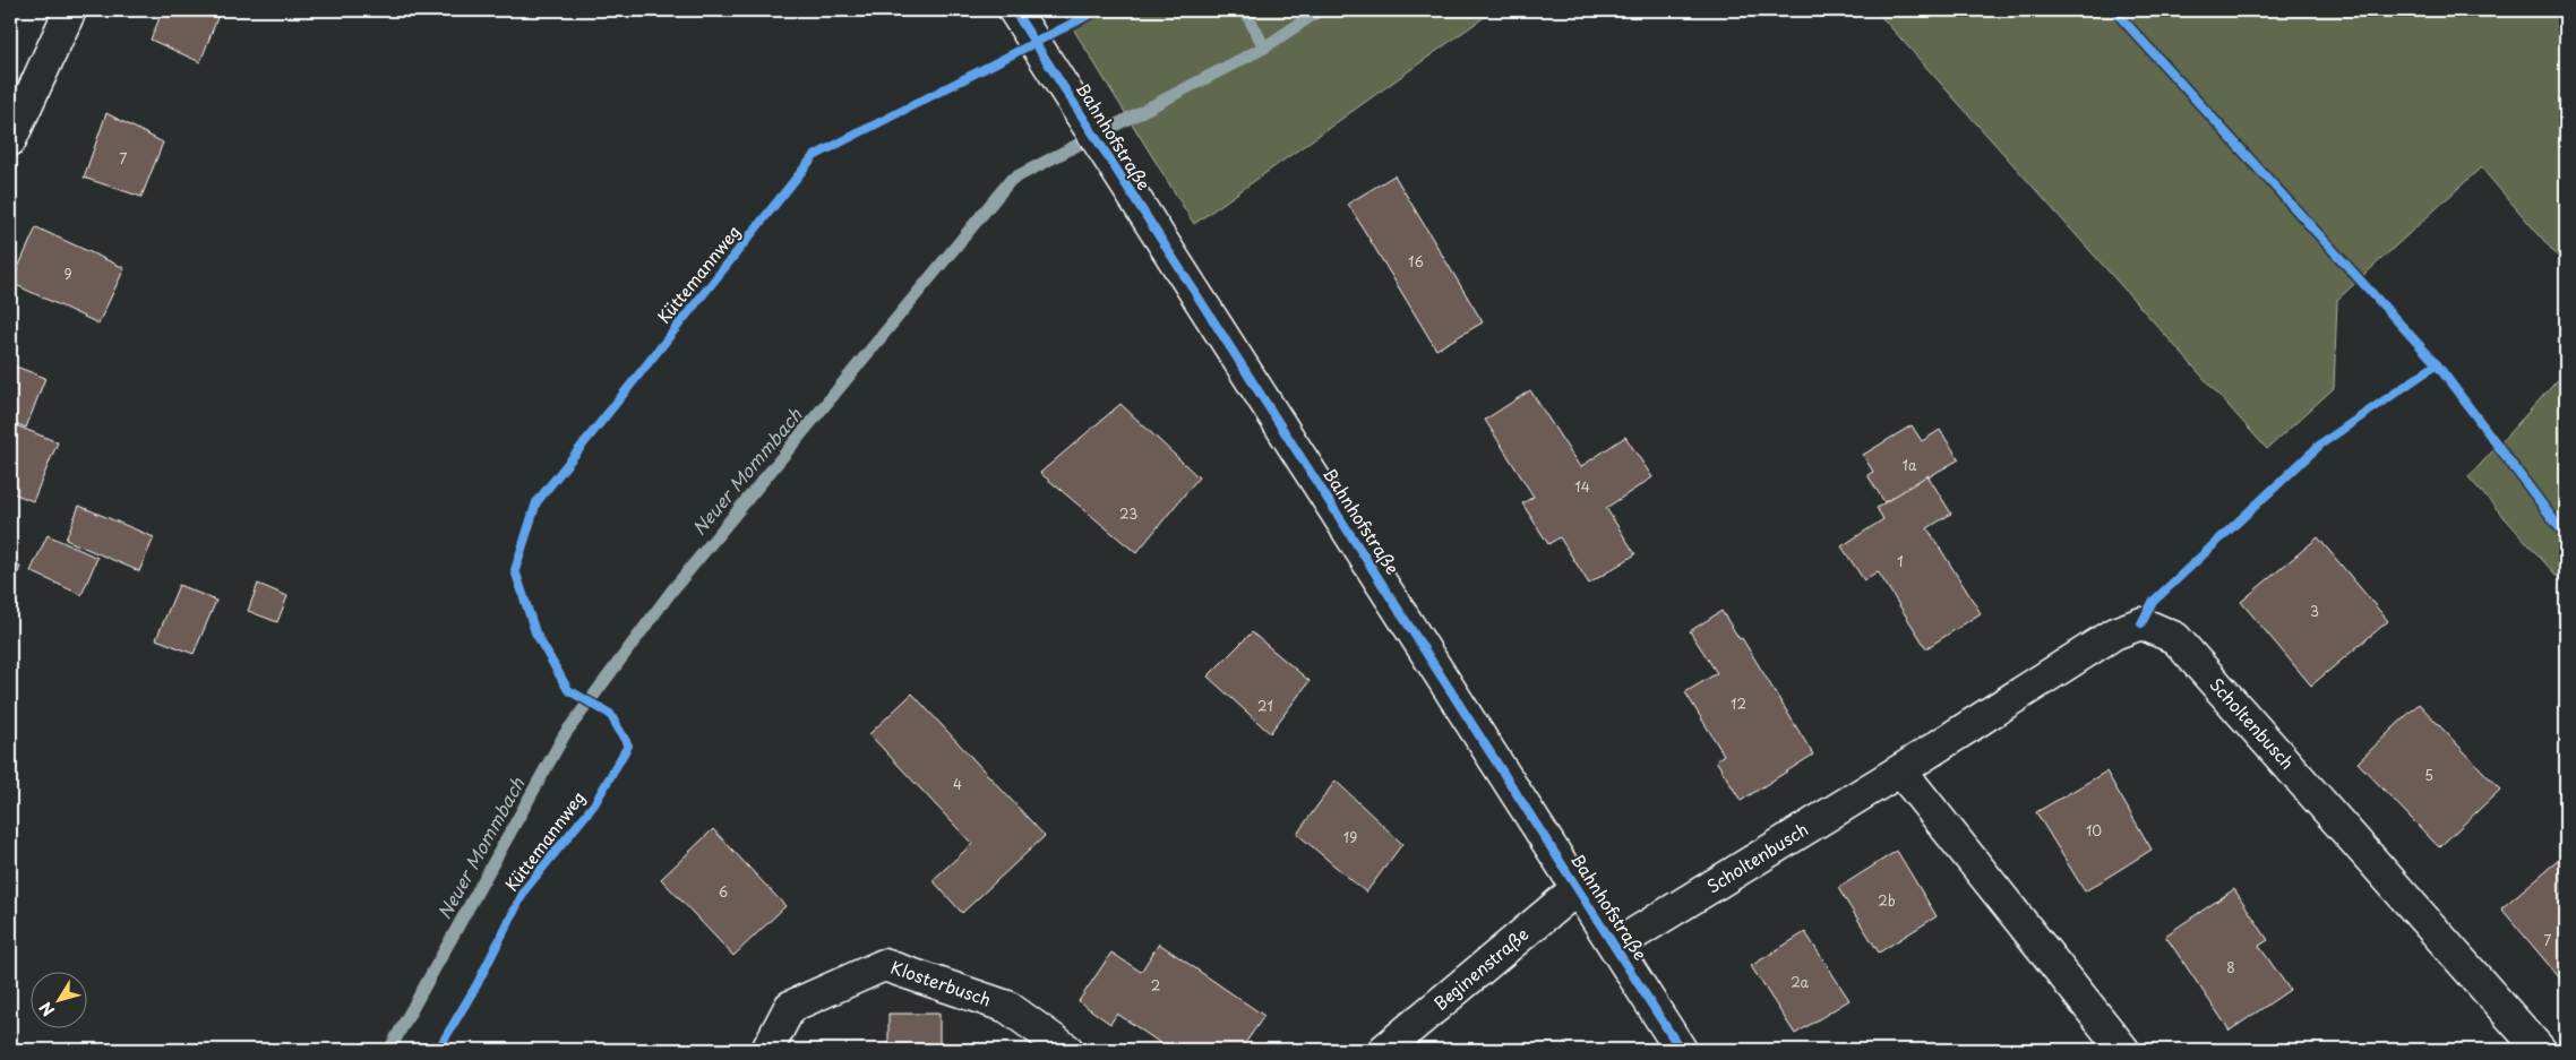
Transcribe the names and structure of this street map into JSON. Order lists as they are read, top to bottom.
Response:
{
  "streets": {
    "street": [
      "Bahnhofstraße",
      "Scholtenbusch",
      "Beginenstraße",
      "Klosterbusch"
    ],
    "cycle path": ["Küttemannweg"]
  },
  "crossings": [
    ["Bahnhofstraße", "Scholtenbusch"],
    ["Bahnhofstraße", "Beginenstraße"]
  ],
  "water": ["Neuer Mommbach"],
  "house_numbers": [
    "7",
    "16",
    "9",
    "1a",
    "14",
    "23",
    "1",
    "3",
    "12",
    "21",
    "5",
    "4",
    "10",
    "19",
    "6",
    "2b",
    "7",
    "8",
    "2a",
    "2"
  ],
  "north": "bottom left"
}
